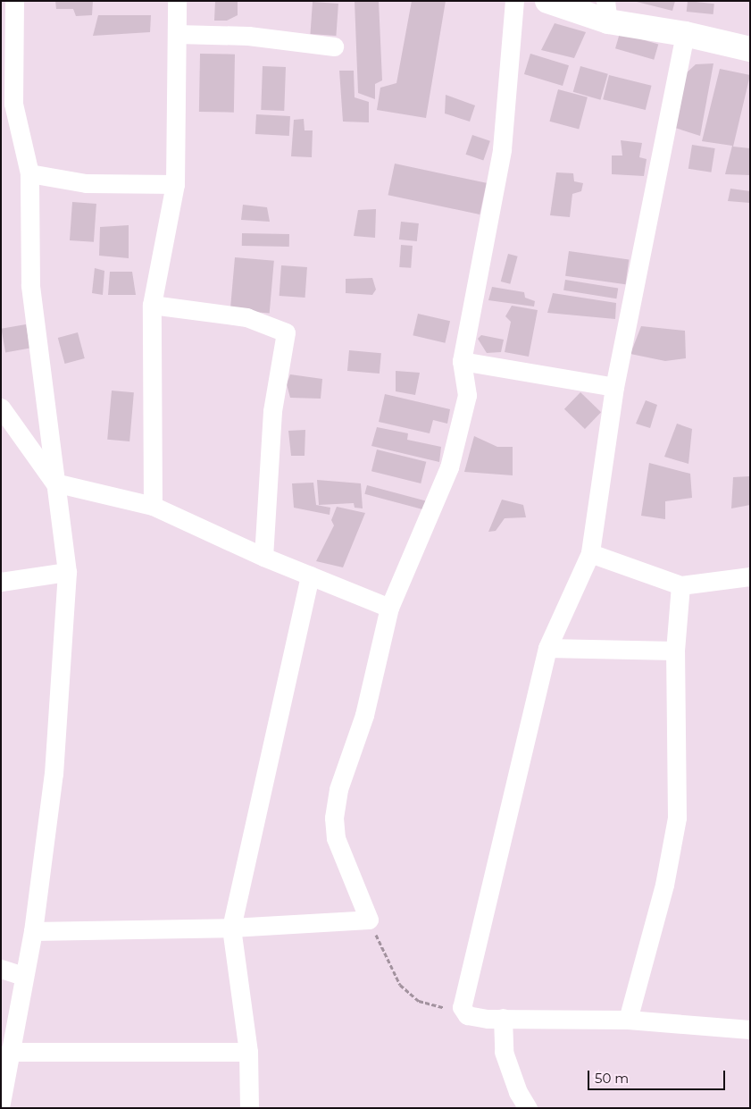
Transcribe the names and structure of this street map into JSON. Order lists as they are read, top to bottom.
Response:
{
  "scale_bar": "50 m"
}
